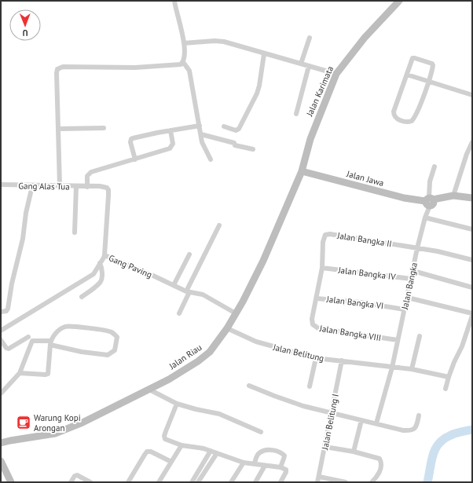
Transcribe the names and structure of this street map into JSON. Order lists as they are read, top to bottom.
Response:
{
  "streets": {
    "main road": ["Jalan Karimata", "Jalan Jawa", "Jalan Riau"],
    "street": [
      "Gang Alas Tua",
      "Jalan Bangka II",
      "Gang Paving",
      "Jalan Bangka IV",
      "Jalan Bangka",
      "Jalan Bangka VI",
      "Jalan Bangka VIII",
      "Jalan Belitung",
      "Jalan Belitung I"
    ]
  },
  "crossings": [
    ["Jalan Karimata", "Jalan Jawa"],
    ["Jalan Karimata", "Jalan Riau"],
    ["Jalan Jawa", "Jalan Bangka"],
    ["Jalan Jawa", "Jalan Riau"],
    ["Gang Alas Tua", "Gang Paving"],
    ["Jalan Bangka II", "Jalan Bangka IV"],
    ["Jalan Bangka II", "Jalan Bangka"],
    ["Jalan Bangka II", "Jalan Bangka VI"],
    ["Gang Paving", "Jalan Riau"],
    ["Jalan Bangka IV", "Jalan Bangka"],
    ["Jalan Bangka IV", "Jalan Bangka VI"],
    ["Jalan Bangka", "Jalan Bangka VI"],
    ["Jalan Bangka", "Jalan Bangka VIII"],
    ["Jalan Bangka", "Jalan Belitung"],
    ["Jalan Bangka VI", "Jalan Bangka VIII"],
    ["Jalan Belitung", "Jalan Riau"],
    ["Jalan Belitung", "Jalan Belitung I"]
  ],
  "places": {
    "cafe": ["Warung Kopi Arongan"]
  },
  "north": "bottom"
}
